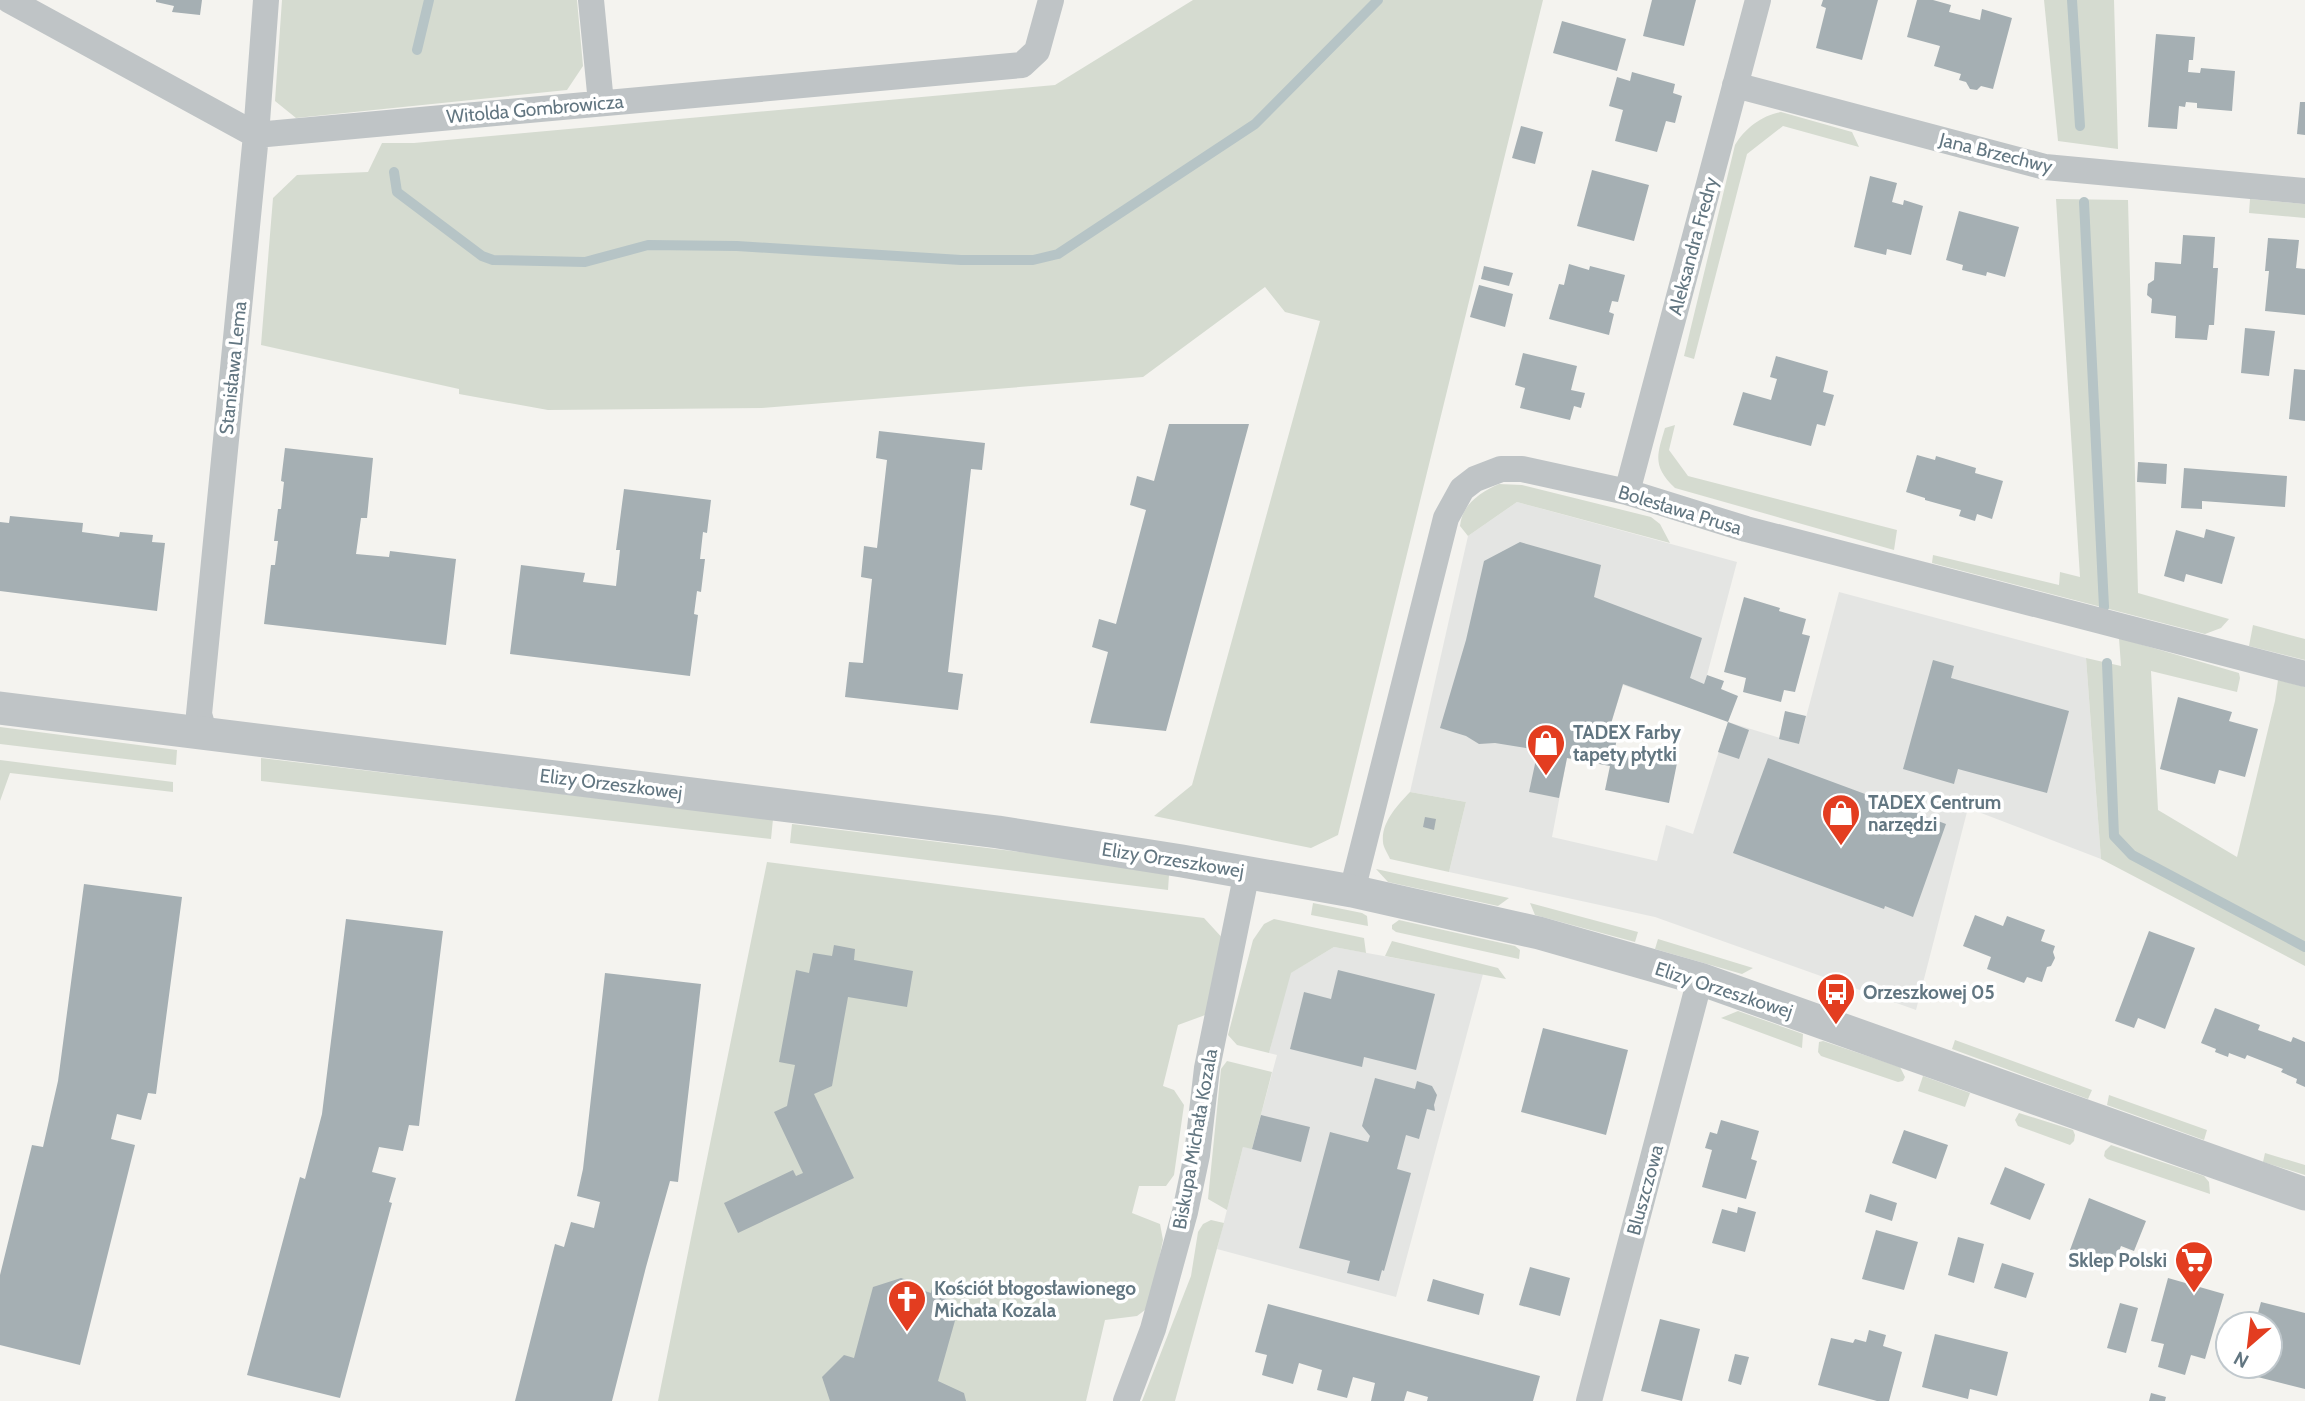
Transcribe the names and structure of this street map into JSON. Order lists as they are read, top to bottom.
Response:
{
  "streets": {
    "street": [
      "Witolda Gombrowicza",
      "Jana Brzechwy",
      "Aleksandra Fredry",
      "Stanisława Lema",
      "Bolesława Prusa",
      "Elizy Orzeszkowej",
      "Biskupa Michała Kozala",
      "Bluszczowa"
    ]
  },
  "crossings": [
    ["Witolda Gombrowicza", "Stanisława Lema"],
    ["Jana Brzechwy", "Aleksandra Fredry"],
    ["Aleksandra Fredry", "Bolesława Prusa"],
    ["Stanisława Lema", "Elizy Orzeszkowej"],
    ["Bolesława Prusa", "Elizy Orzeszkowej"],
    ["Elizy Orzeszkowej", "Biskupa Michała Kozala"],
    ["Elizy Orzeszkowej", "Bluszczowa"]
  ],
  "places": {
    "shop": ["TADEX Farby tapety płytki", "TADEX Centrum narzędzi"],
    "bus stop": ["Orzeszkowej 05"],
    "supermarket": ["Sklep Polski"],
    "church": ["Kościół błogosławionego Michała Kozala"]
  },
  "north": "bottom left"
}
